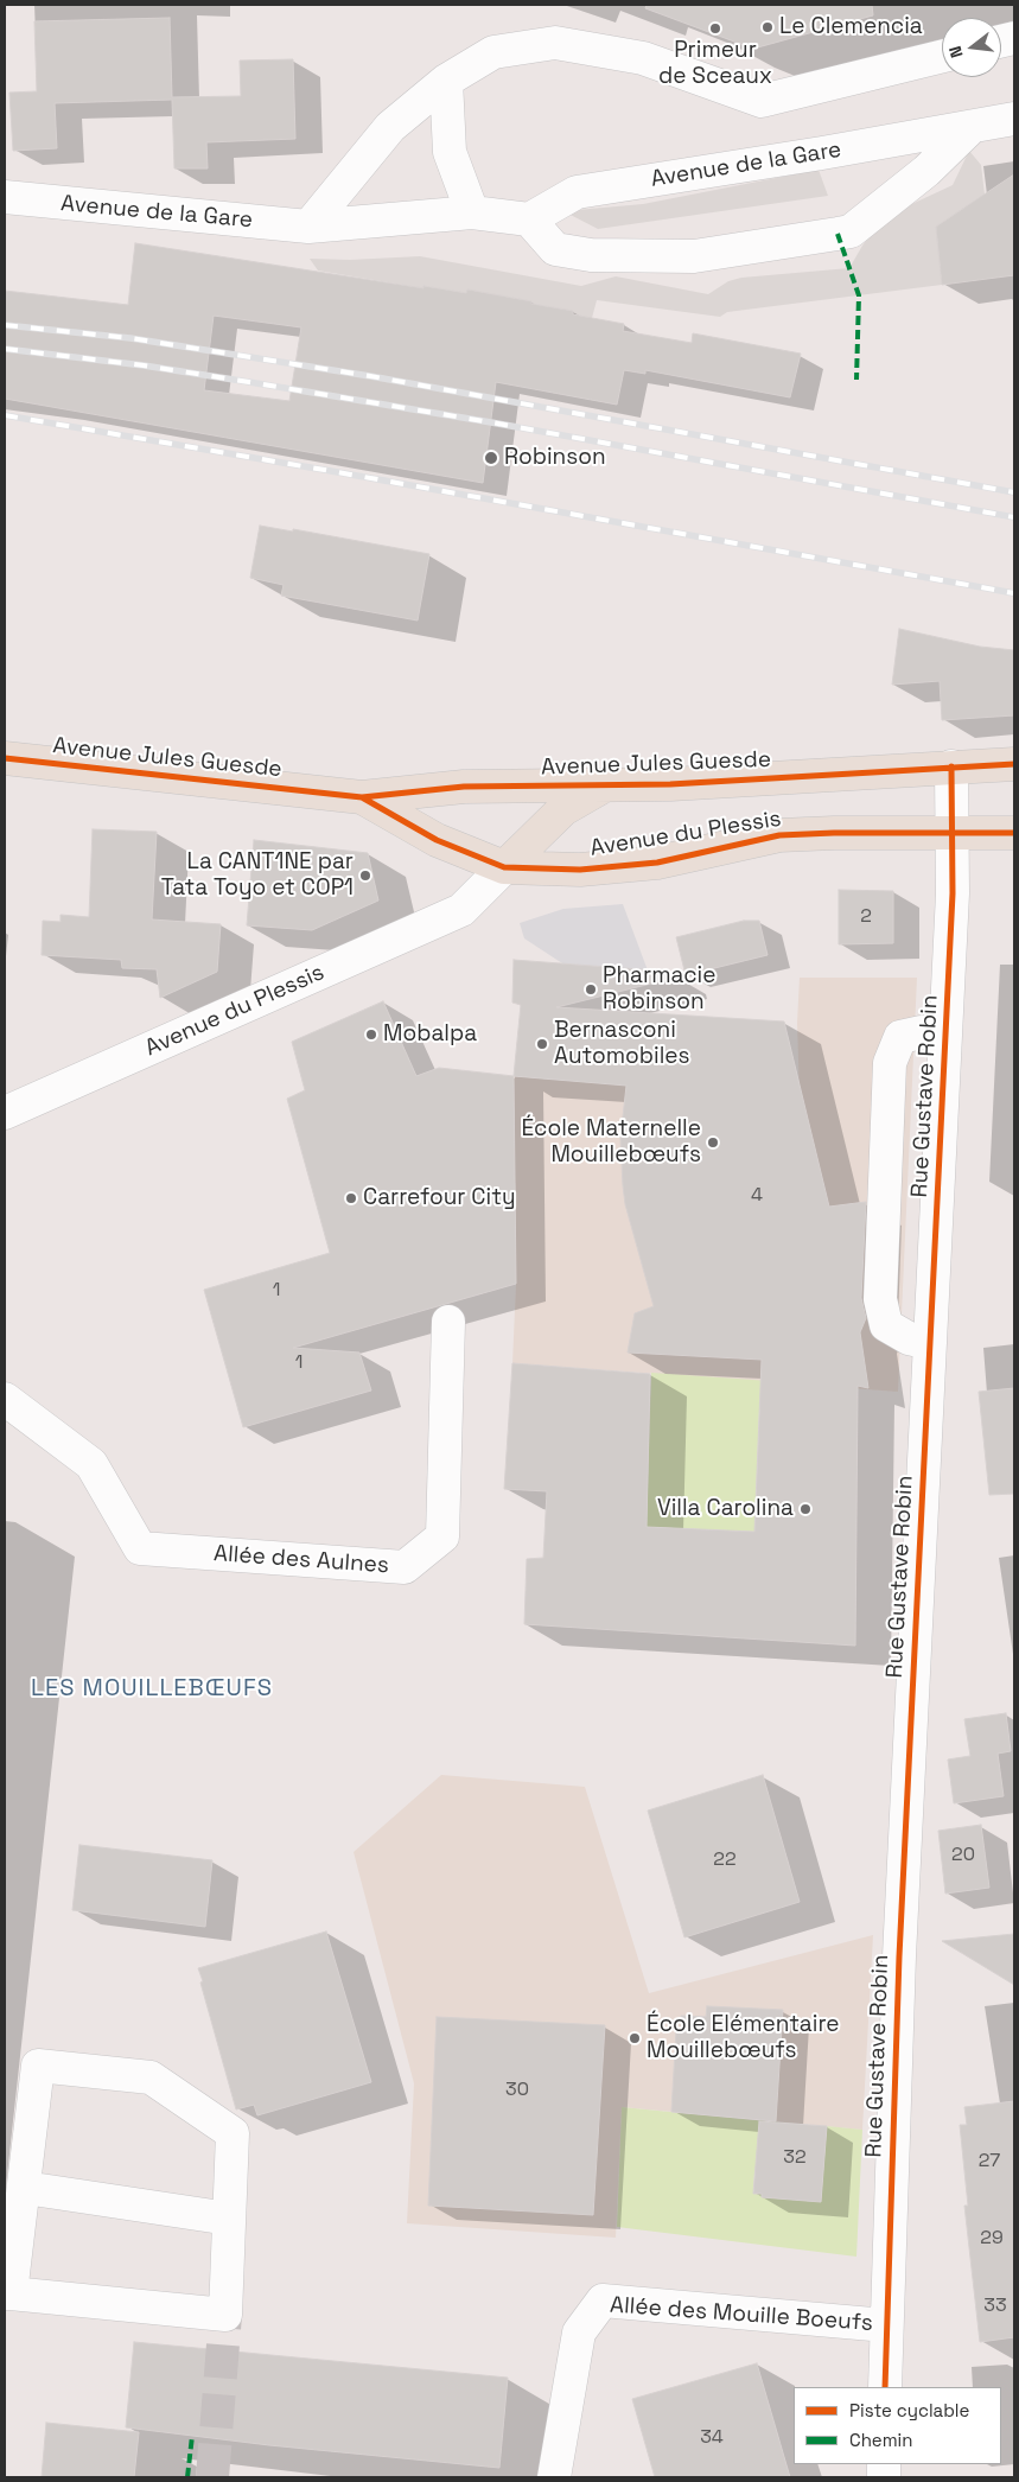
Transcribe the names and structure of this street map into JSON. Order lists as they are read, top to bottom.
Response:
{
  "streets": {
    "main road": ["Avenue Jules Guesde", "Avenue du Plessis"],
    "street": [
      "Avenue de la Gare",
      "Rue Gustave Robin",
      "Allée des Aulnes",
      "Allée des Mouille Boeufs"
    ]
  },
  "crossings": [
    ["Avenue Jules Guesde", "Avenue du Plessis"],
    ["Avenue Jules Guesde", "Rue Gustave Robin"],
    ["Avenue du Plessis", "Rue Gustave Robin"],
    ["Rue Gustave Robin", "Allée des Mouille Boeufs"]
  ],
  "districts": ["LES MOUILLEBŒUFS"],
  "places": [
    "Le Clemencia",
    "Primeur de Sceaux",
    "Robinson",
    "La CANT1NE par Tata Toyo et COP1",
    "Pharmacie Robinson",
    "Mobalpa",
    "Bernasconi Automobiles",
    "École Maternelle Mouillebœufs",
    "Carrefour City",
    "Villa Carolina",
    "École Elémentaire Mouillebœufs"
  ],
  "house_numbers": [
    "2",
    "4",
    "1",
    "1",
    "20",
    "22",
    "30",
    "32",
    "27",
    "29",
    "33",
    "34"
  ],
  "legend": ["Piste cyclable", "Chemin"],
  "north": "left"
}
